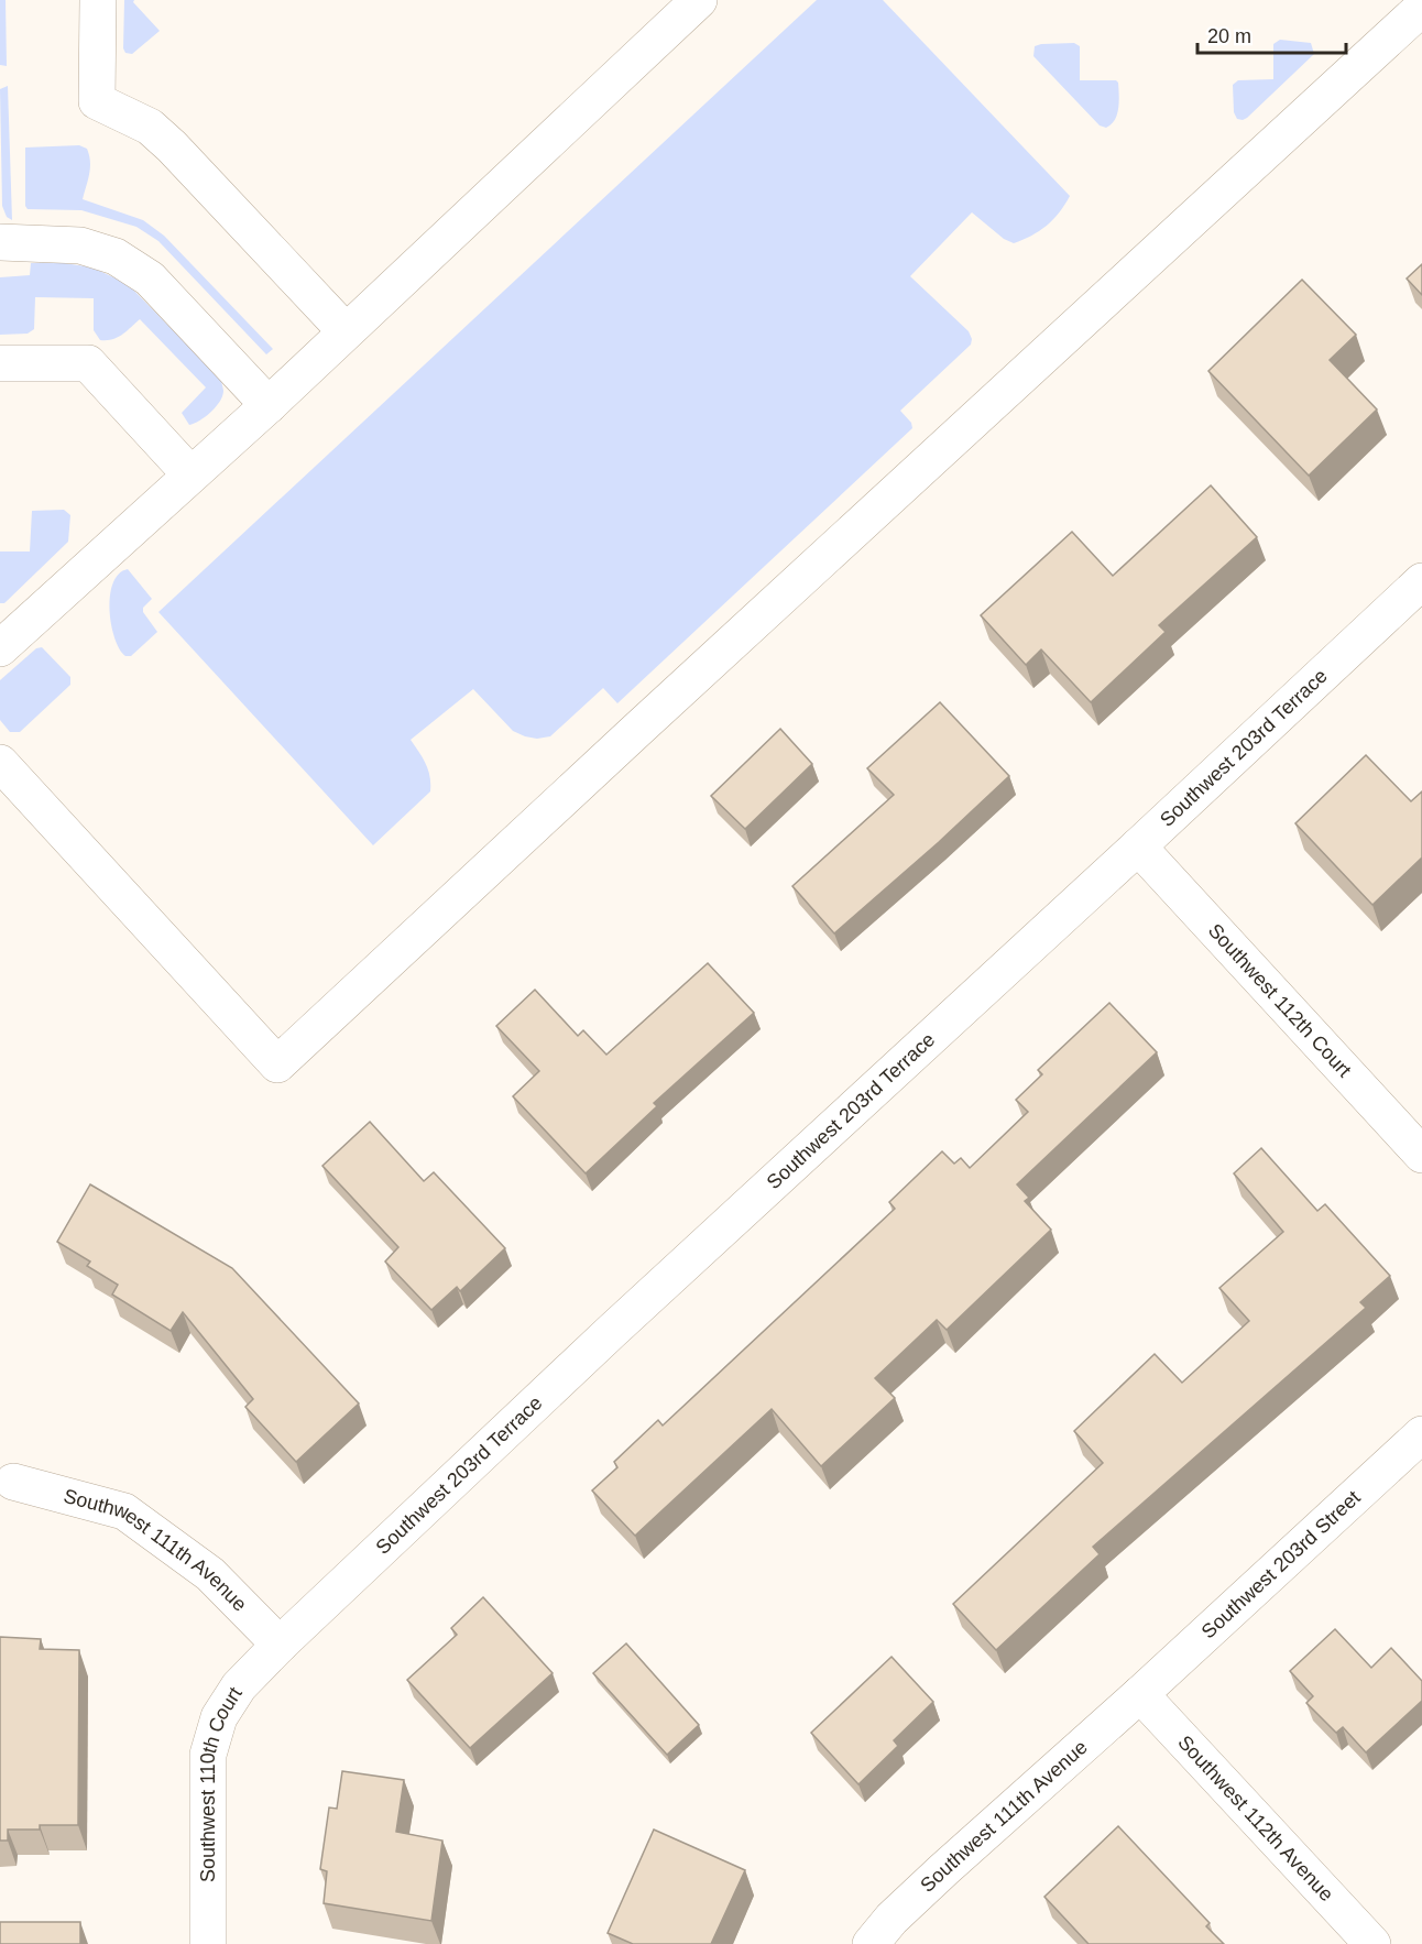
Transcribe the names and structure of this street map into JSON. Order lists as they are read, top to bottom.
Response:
{
  "streets": {
    "street": [
      "Southwest 203rd Terrace",
      "Southwest 112th Court",
      "Southwest 111th Avenue",
      "Southwest 203rd Street",
      "Southwest 110th Court",
      "Southwest 112th Avenue"
    ]
  },
  "crossings": [
    ["Southwest 203rd Terrace", "Southwest 112th Court"],
    ["Southwest 203rd Terrace", "Southwest 111th Avenue"],
    ["Southwest 203rd Terrace", "Southwest 110th Court"],
    ["Southwest 111th Avenue", "Southwest 203rd Street"],
    ["Southwest 111th Avenue", "Southwest 110th Court"],
    ["Southwest 111th Avenue", "Southwest 112th Avenue"],
    ["Southwest 203rd Street", "Southwest 112th Avenue"]
  ],
  "scale_bar": "20 m"
}
